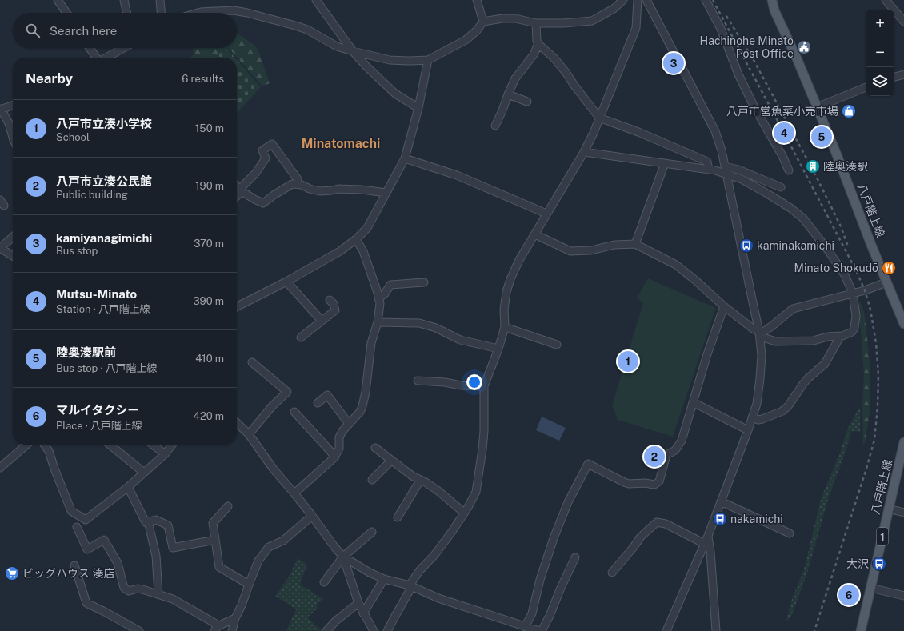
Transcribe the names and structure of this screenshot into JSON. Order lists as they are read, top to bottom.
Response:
{
  "streets": {
    "main road": ["八戸階上線", "1"]
  },
  "districts": ["Minatomachi"],
  "places": {
    "public building": ["Hachinohe Minato Post Office"],
    "shop": ["八戸市営魚菜小売市場"],
    "building": ["陸奥湊駅"],
    "bus stop": ["kaminakamichi", "nakamichi", "大沢"],
    "restaurant": ["Minato Shokudō"],
    "supermarket": ["ビッグハウス 湊店"]
  },
  "page": {
    "map_buttons": ["+", "−"],
    "search": "Search here",
    "pins": [
      "3",
      "4",
      "5",
      "1",
      "2",
      "6"
    ],
    "heading": ["Nearby", "6 results"],
    "list": [
      {
        "mark": "1",
        "name": "八戸市立湊小学校",
        "note": "School",
        "value": "150 m"
      },
      {
        "mark": "2",
        "name": "八戸市立湊公民館",
        "note": "Public building",
        "value": "190 m"
      },
      {
        "mark": "3",
        "name": "kamiyanagimichi",
        "note": "Bus stop",
        "value": "370 m"
      },
      {
        "mark": "4",
        "name": "Mutsu-Minato",
        "note": "Station · 八戸階上線",
        "value": "390 m"
      },
      {
        "mark": "5",
        "name": "陸奥湊駅前",
        "note": "Bus stop · 八戸階上線",
        "value": "410 m"
      },
      {
        "mark": "6",
        "name": "マルイタクシー",
        "note": "Place · 八戸階上線",
        "value": "420 m"
      }
    ]
  }
}
